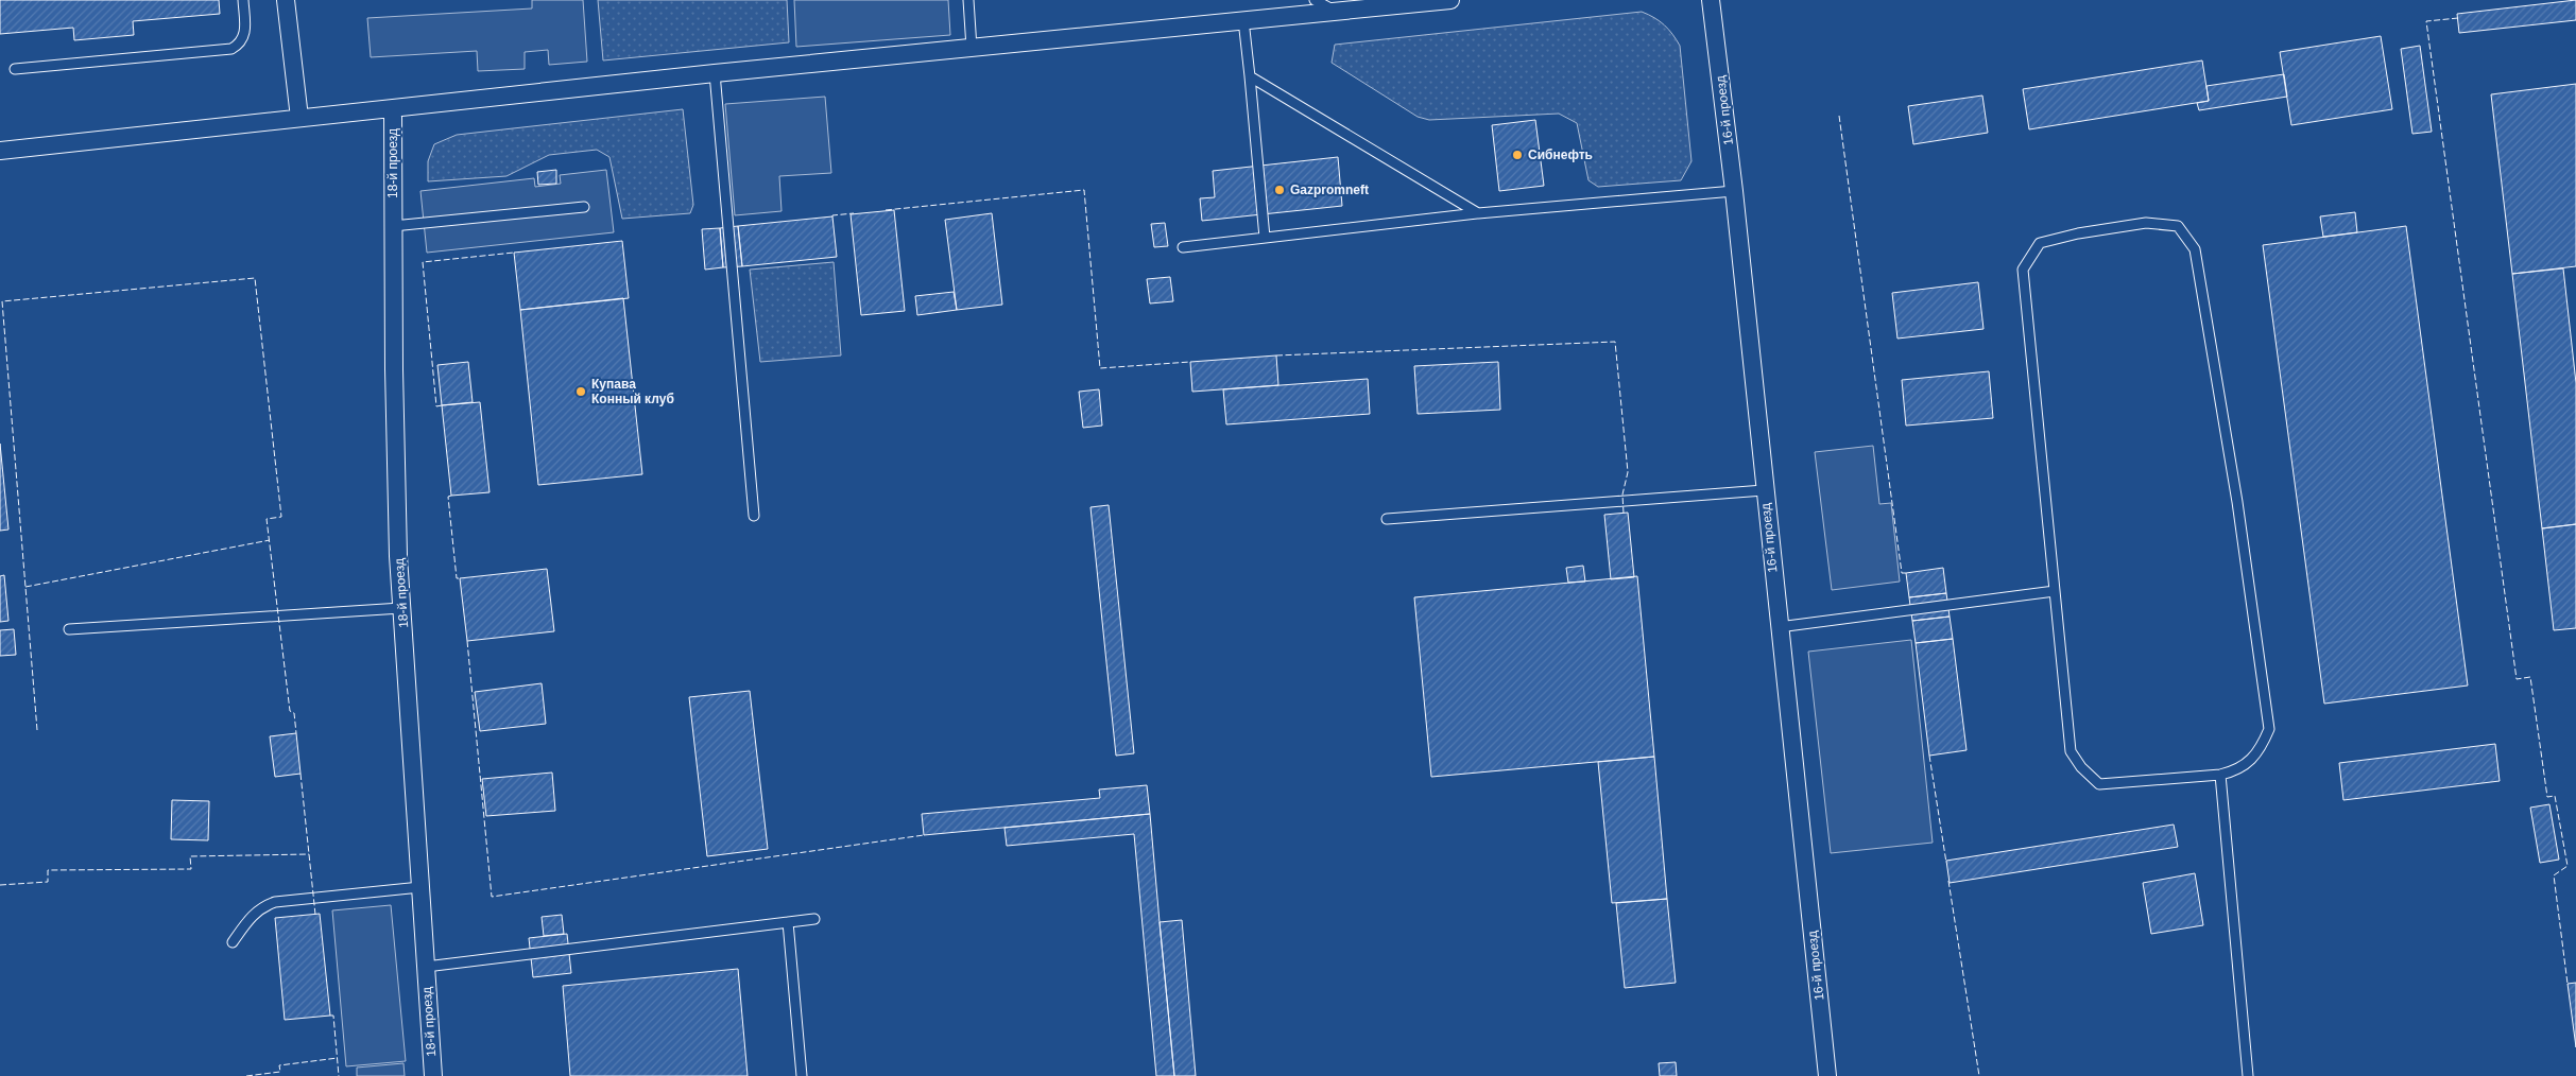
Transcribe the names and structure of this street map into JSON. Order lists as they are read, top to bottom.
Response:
{
  "streets": {
    "street": ["16-й проезд", "18-й проезд"]
  },
  "places": ["Сибнефть", "Gazpromneft", "Купава Конный клуб"]
}
